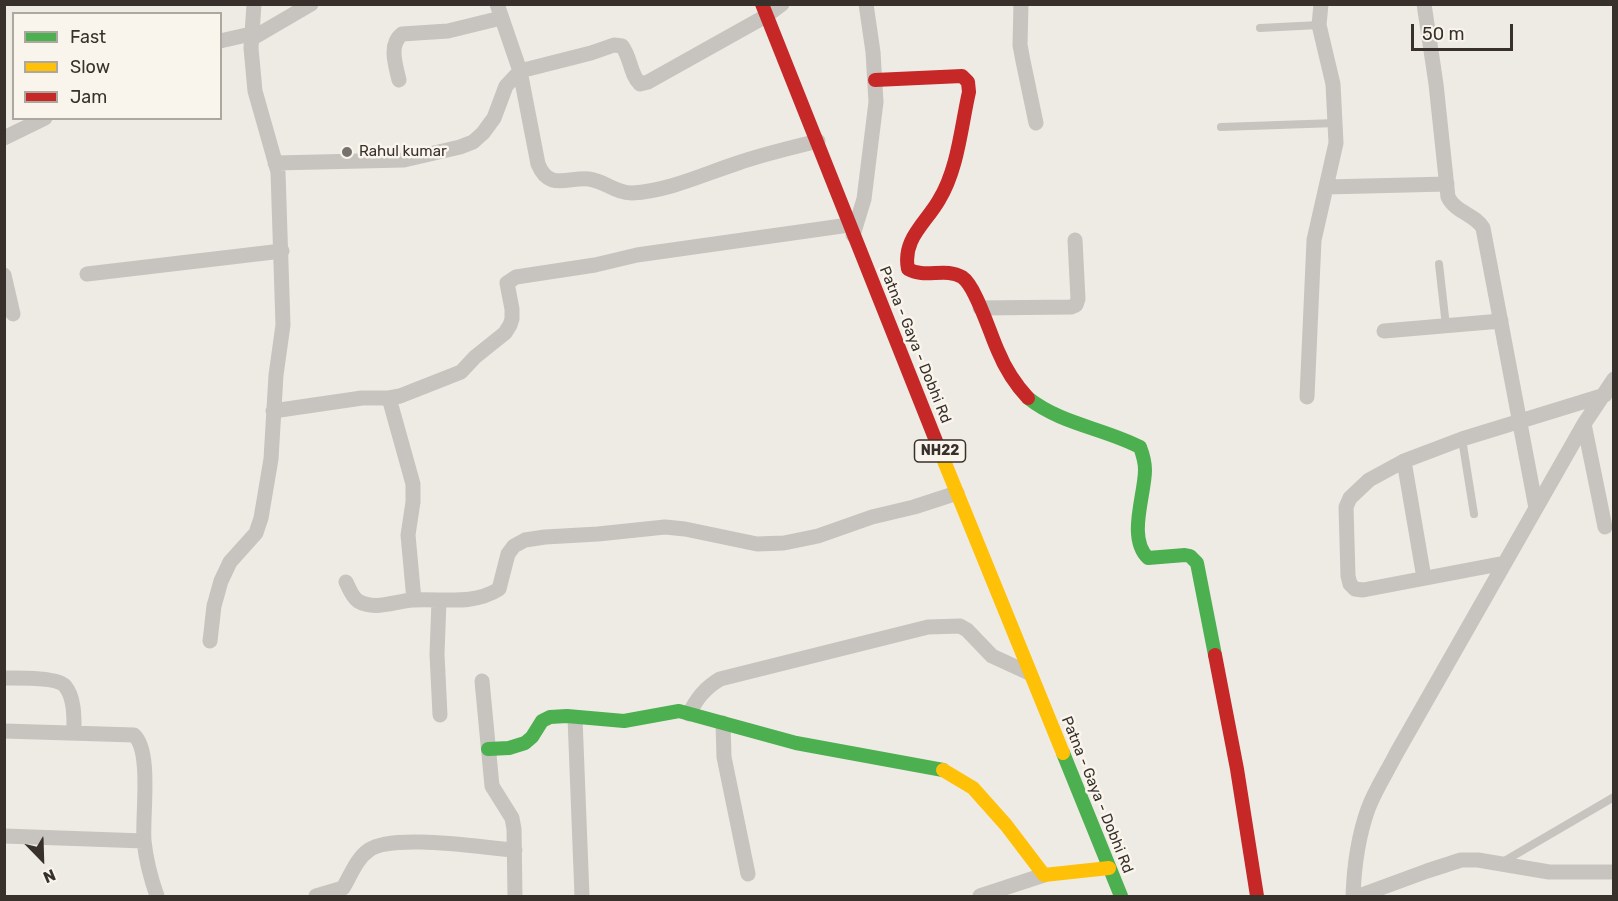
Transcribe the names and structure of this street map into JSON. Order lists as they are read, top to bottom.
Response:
{
  "streets": {
    "street": ["Patna - Gaya - Dobhi Rd", "NH22"]
  },
  "places": ["Rahul kumar"],
  "legend": ["Fast", "Slow", "Jam"],
  "scale_bar": "50 m",
  "north": "bottom right"
}
